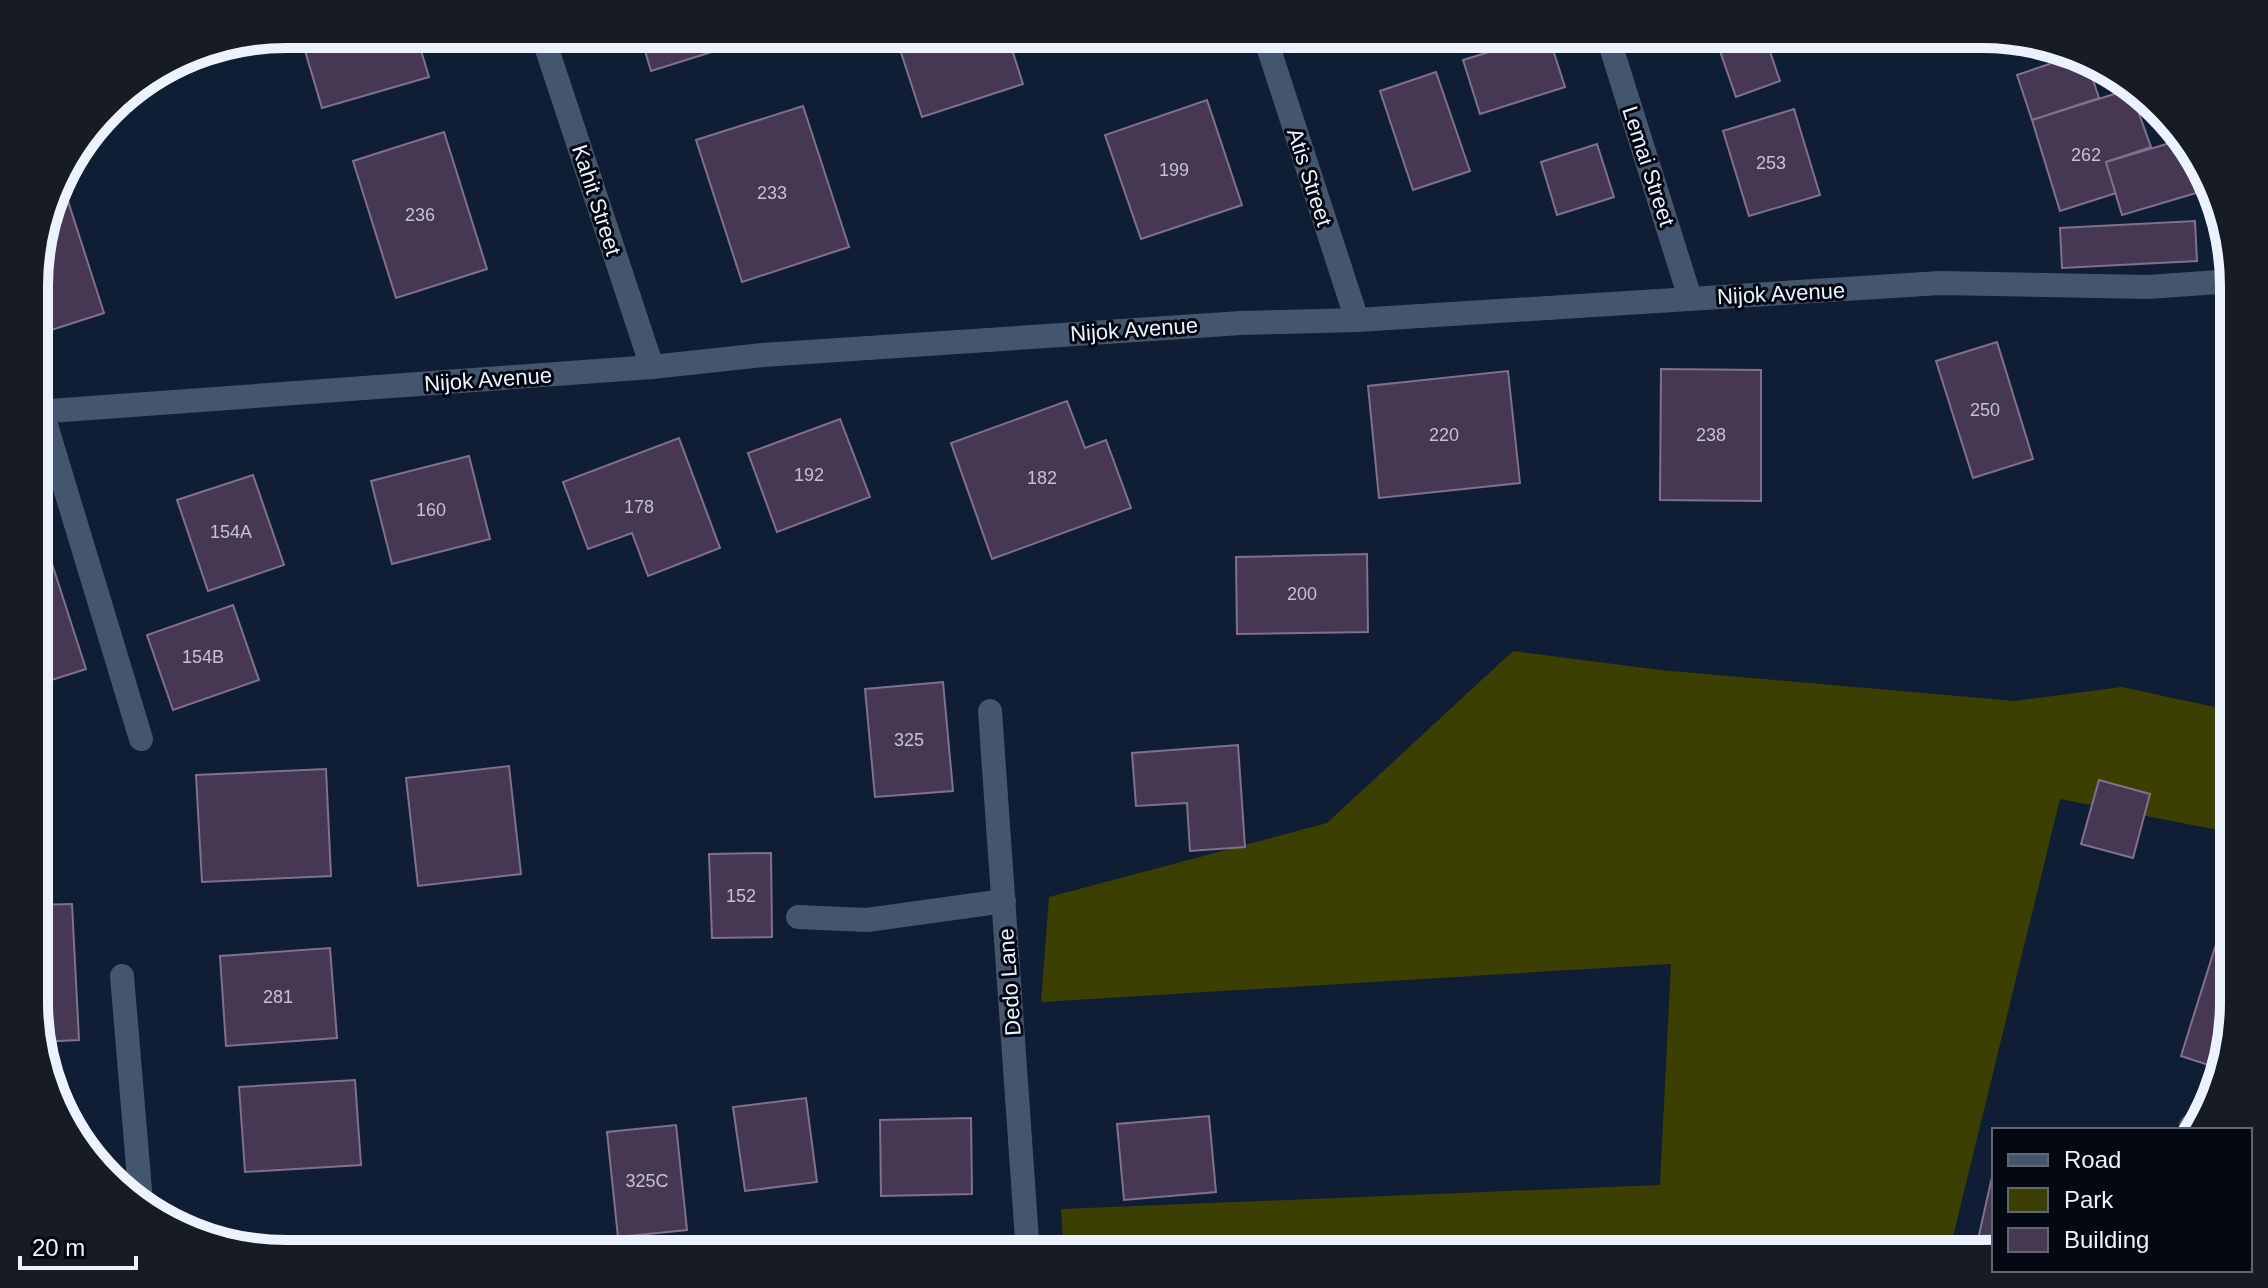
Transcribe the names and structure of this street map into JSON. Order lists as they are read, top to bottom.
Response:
{
  "streets": {
    "street": [
      "Lemai Street",
      "Atis Street",
      "Kahit Street",
      "Nijok Avenue",
      "Dedo Lane"
    ]
  },
  "crossings": [
    ["Lemai Street", "Nijok Avenue"],
    ["Atis Street", "Nijok Avenue"],
    ["Kahit Street", "Nijok Avenue"]
  ],
  "house_numbers": [
    "262",
    "253",
    "199",
    "233",
    "236",
    "250",
    "220",
    "238",
    "192",
    "182",
    "178",
    "160",
    "154A",
    "200",
    "154B",
    "325",
    "152",
    "281",
    "325C"
  ],
  "legend": ["Road", "Park", "Building"],
  "scale_bar": "20 m"
}
